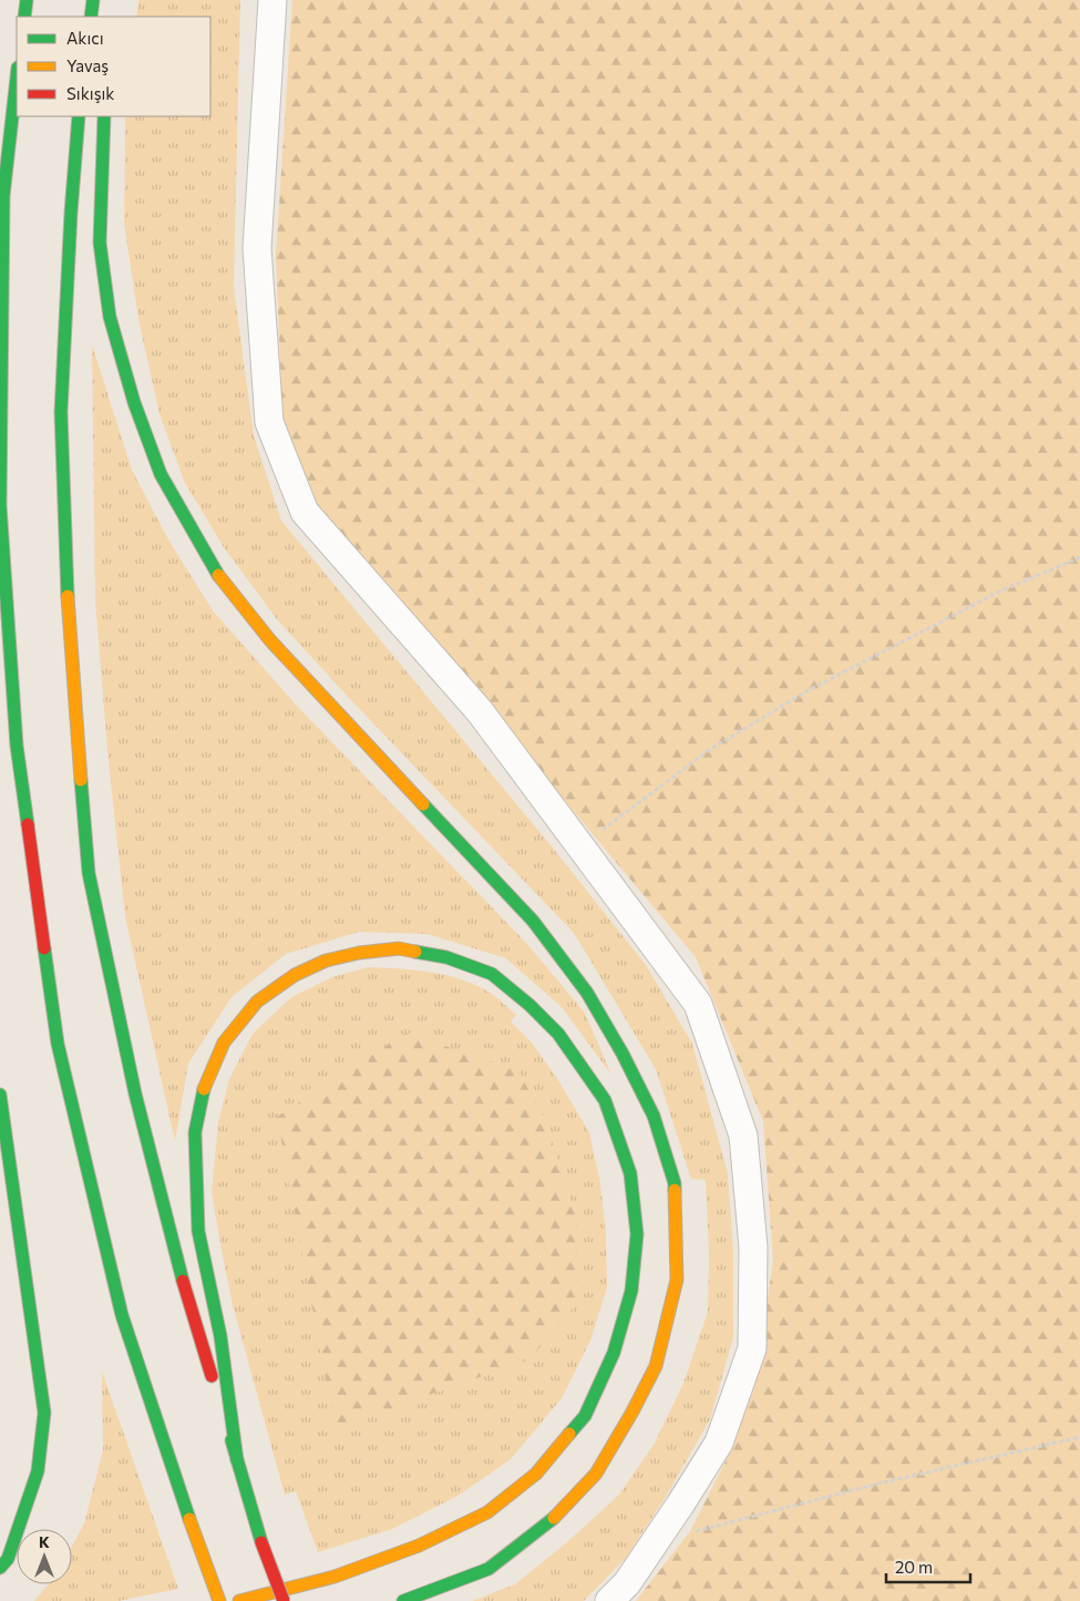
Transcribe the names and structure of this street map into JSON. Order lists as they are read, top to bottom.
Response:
{
  "legend": ["Akıcı", "Yavaş", "Sıkışık"],
  "scale_bar": "20 m",
  "north": "top"
}
